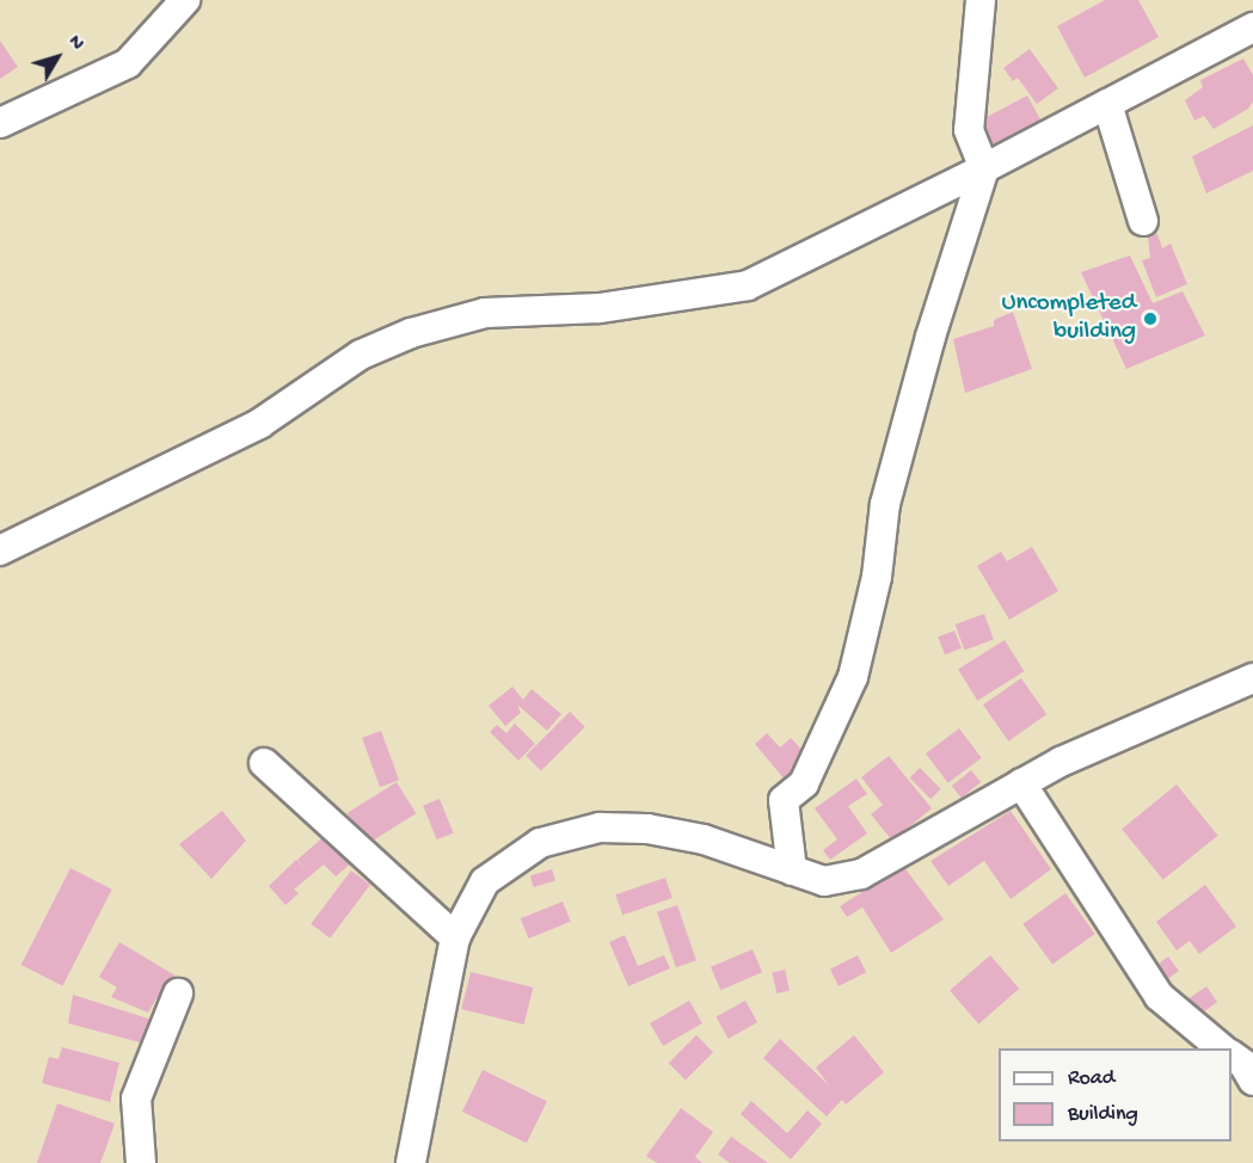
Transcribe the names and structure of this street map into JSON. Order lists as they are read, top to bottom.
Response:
{
  "places": ["Uncompleted building"],
  "legend": ["Road", "Building"],
  "north": "top right"
}
